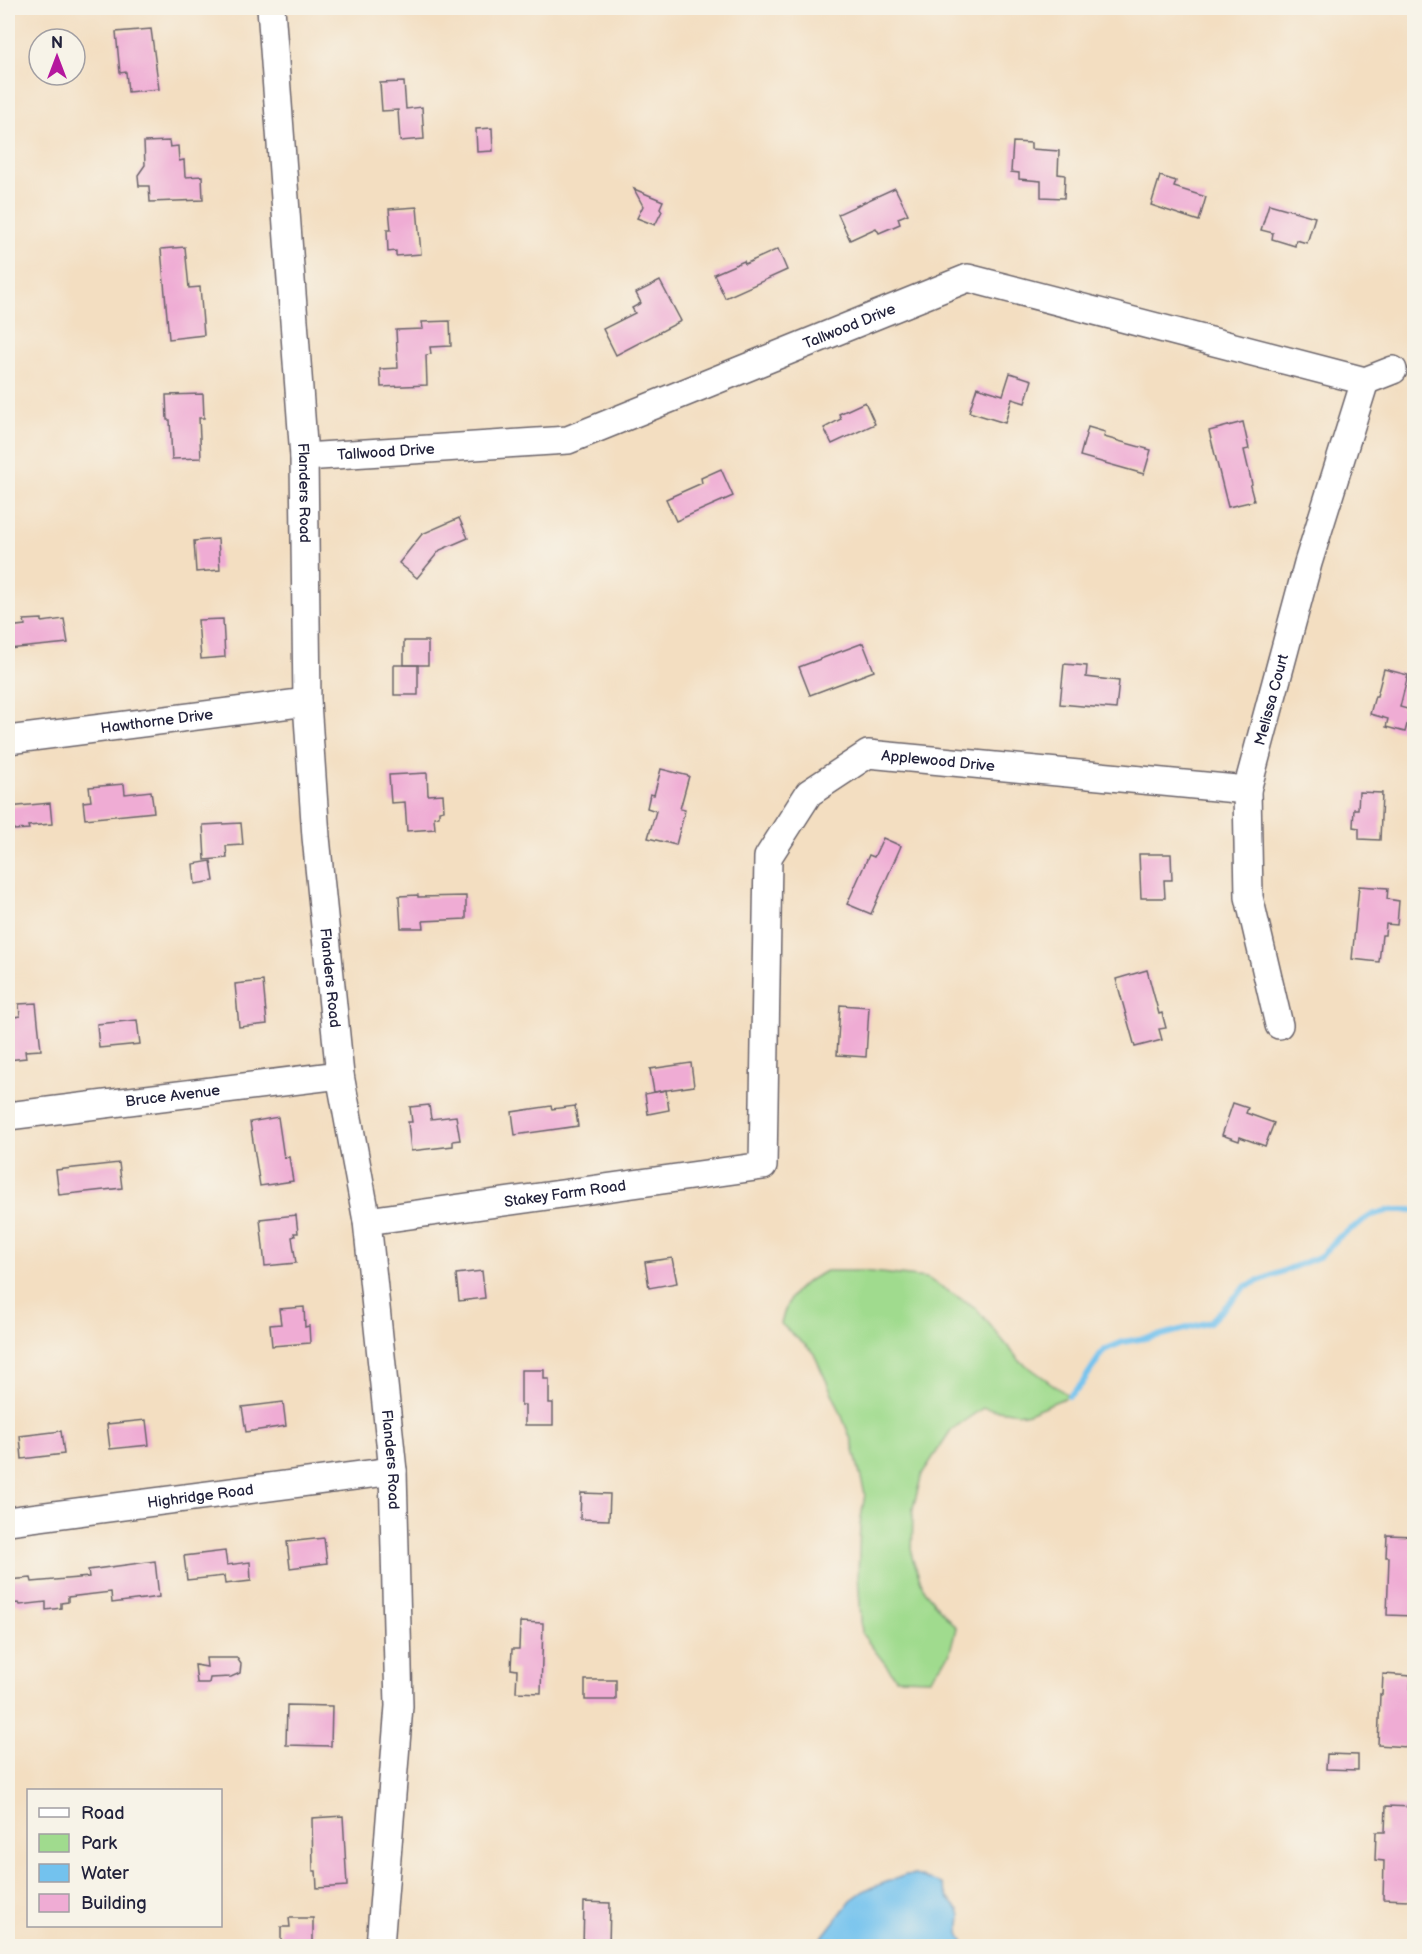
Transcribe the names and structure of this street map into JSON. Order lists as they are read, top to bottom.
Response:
{
  "streets": {
    "street": [
      "Tallwood Drive",
      "Flanders Road",
      "Melissa Court",
      "Hawthorne Drive",
      "Applewood Drive",
      "Bruce Avenue",
      "Stakey Farm Road",
      "Highridge Road"
    ]
  },
  "crossings": [
    ["Tallwood Drive", "Flanders Road"],
    ["Tallwood Drive", "Melissa Court"],
    ["Flanders Road", "Hawthorne Drive"],
    ["Flanders Road", "Bruce Avenue"],
    ["Flanders Road", "Stakey Farm Road"],
    ["Flanders Road", "Highridge Road"],
    ["Melissa Court", "Applewood Drive"],
    ["Applewood Drive", "Stakey Farm Road"]
  ],
  "legend": [
    "Road",
    "Park",
    "Water",
    "Building"
  ],
  "north": "top"
}
